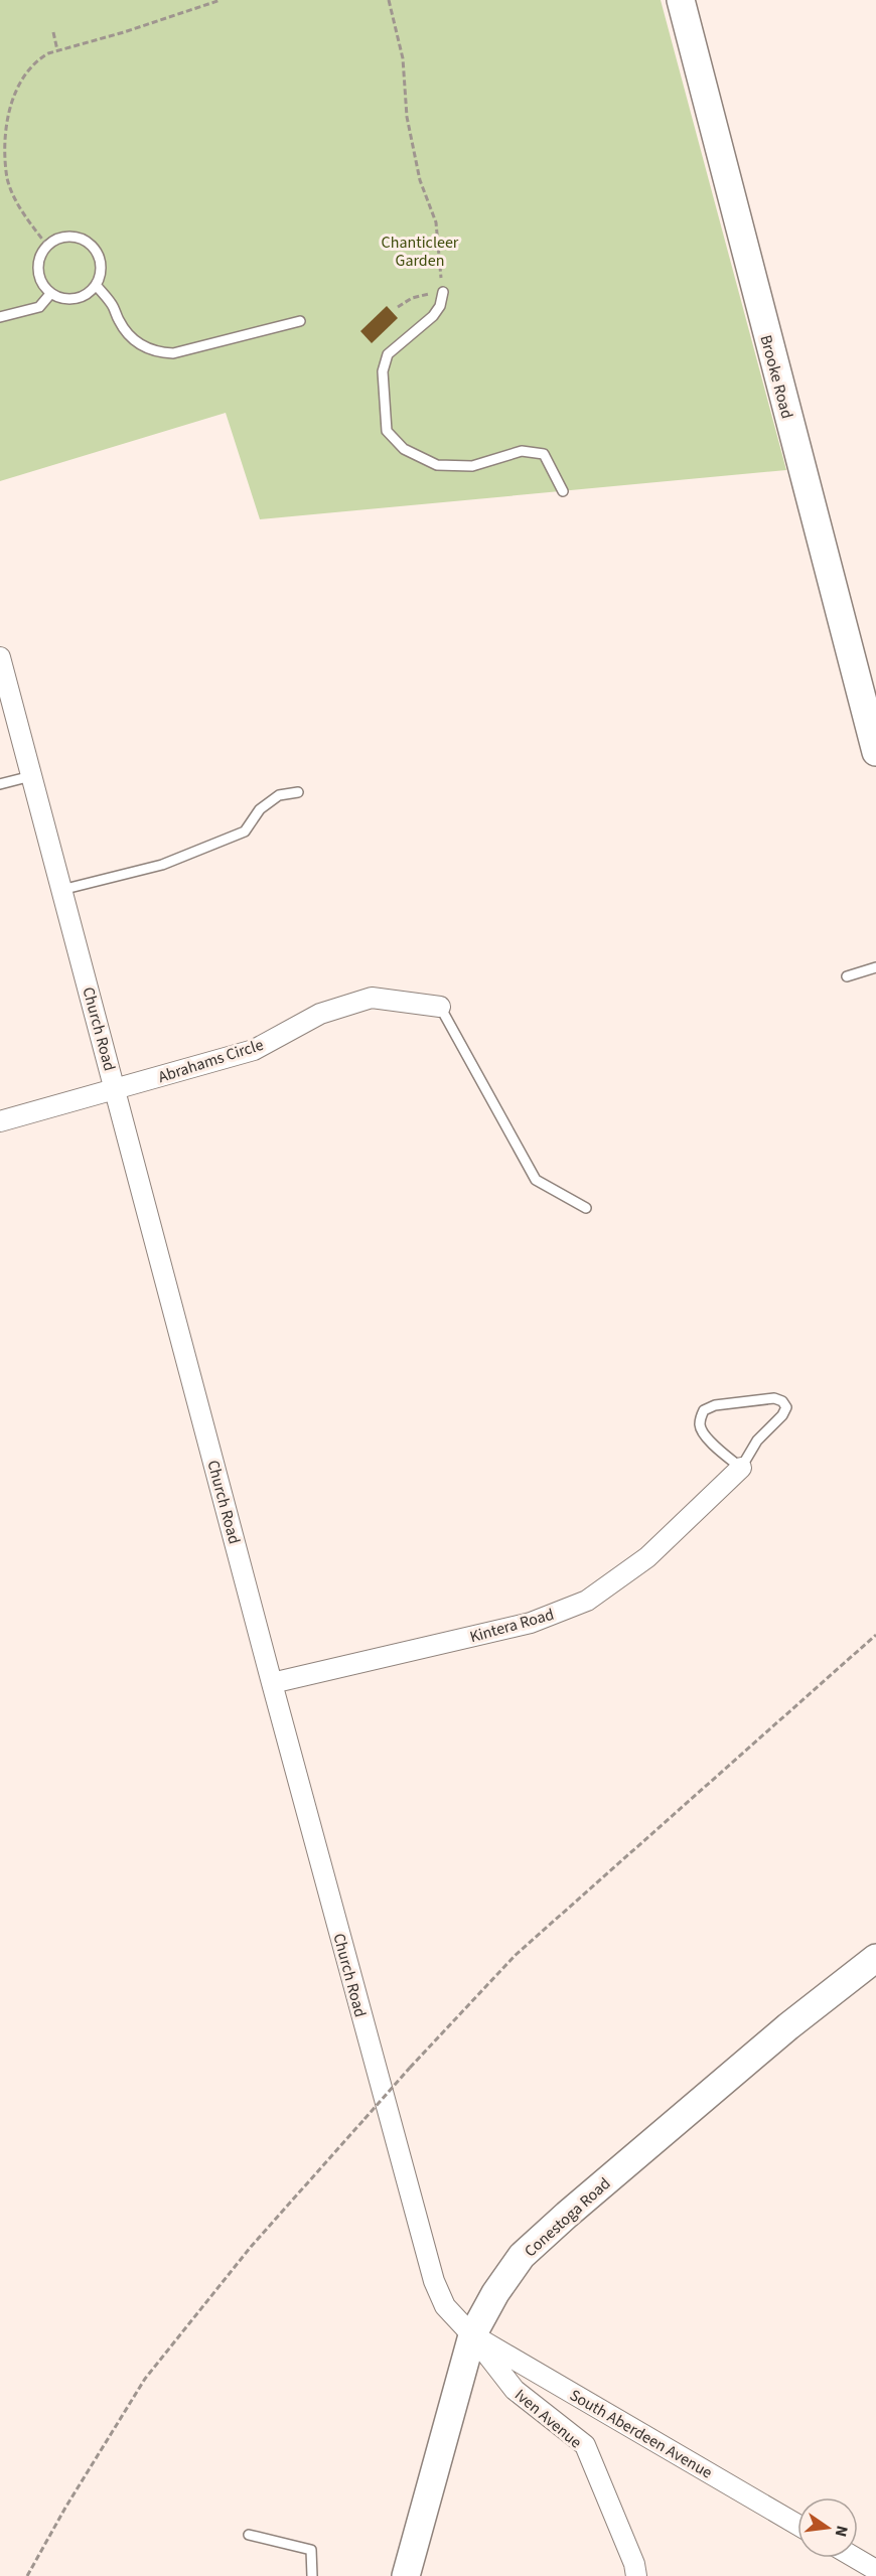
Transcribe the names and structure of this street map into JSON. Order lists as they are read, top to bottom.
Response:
{
  "streets": {
    "main road": ["Brooke Road", "Conestoga Road"],
    "street": [
      "Church Road",
      "Abrahams Circle",
      "Kintera Road",
      "Iven Avenue",
      "South Aberdeen Avenue"
    ]
  },
  "crossings": [
    ["Church Road", "Abrahams Circle"],
    ["Church Road", "Kintera Road"],
    ["Church Road", "Conestoga Road"],
    ["Church Road", "Iven Avenue"],
    ["Church Road", "South Aberdeen Avenue"],
    ["Conestoga Road", "Iven Avenue"],
    ["Conestoga Road", "South Aberdeen Avenue"],
    ["Iven Avenue", "South Aberdeen Avenue"]
  ],
  "parks": ["Chanticleer Garden"],
  "north": "right"
}
